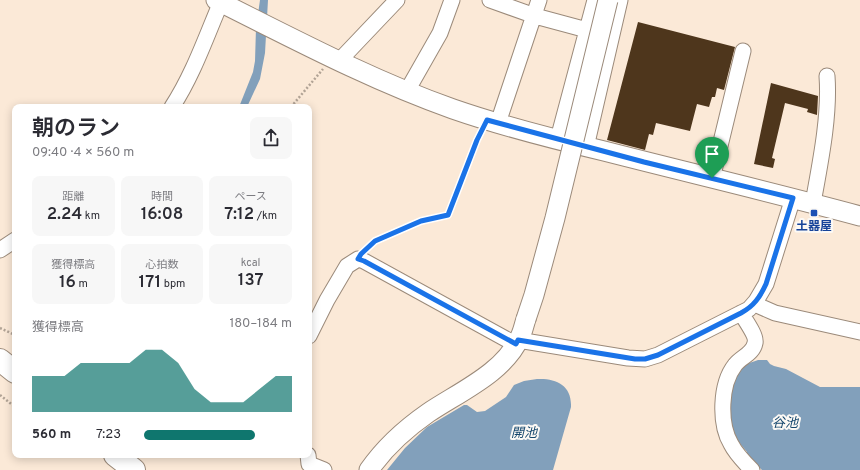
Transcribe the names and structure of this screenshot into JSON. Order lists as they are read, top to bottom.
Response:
{
  "water": ["谷池", "開池"],
  "places": {
    "transit": ["土器屋"]
  },
  "page": {
    "heading": ["朝のラン", "09:40 · 4 × 560 m"],
    "stats": [
      ["距離", "2.24 km"],
      ["時間", "16:08"],
      ["ペース", "7:12 /km"],
      ["獲得標高", "16 m"],
      ["心拍数", "171 bpm"],
      ["kcal", "137"]
    ],
    "chart": ["獲得標高", "180–184 m"],
    "list": [
      {
        "name": "560 m",
        "note": "7:23"
      }
    ]
  }
}
